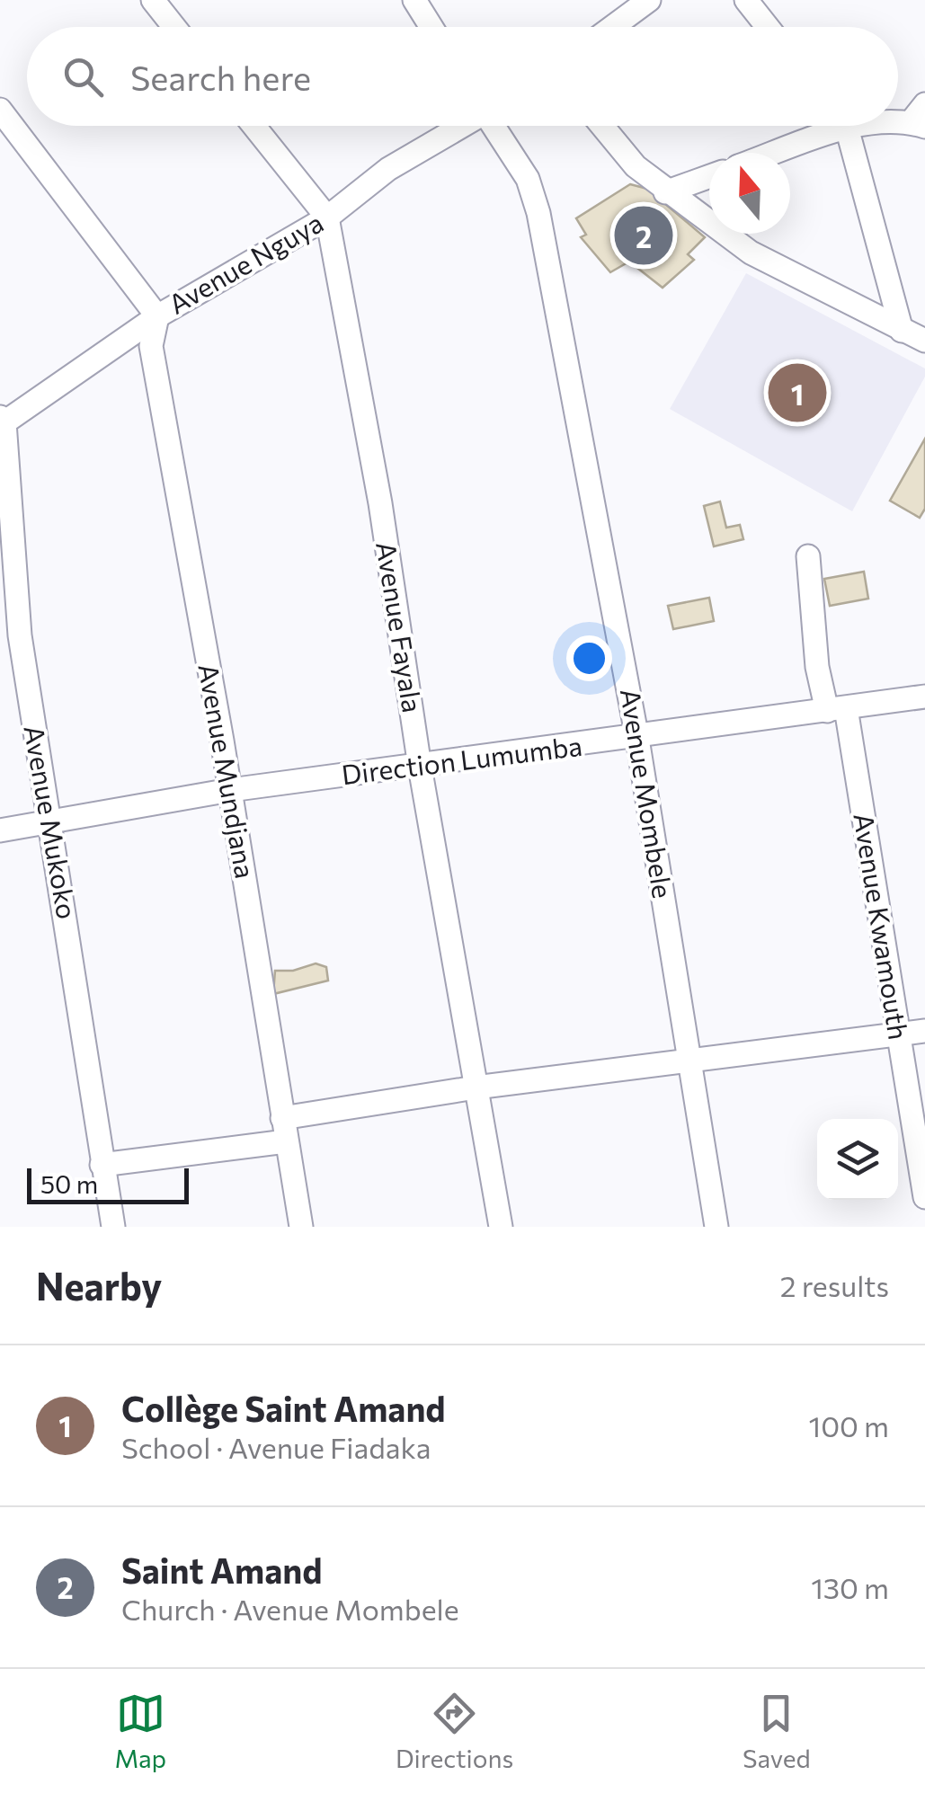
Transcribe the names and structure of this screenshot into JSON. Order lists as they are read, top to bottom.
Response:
{
  "streets": {
    "street": [
      "Avenue Nguya",
      "Avenue Fayala",
      "Direction Lumumba",
      "Avenue Mundjana",
      "Avenue Mombele",
      "Avenue Mukoko",
      "Avenue Kwamouth"
    ]
  },
  "crossings": [
    ["Avenue Nguya", "Avenue Fayala"],
    ["Avenue Nguya", "Avenue Mundjana"],
    ["Avenue Nguya", "Avenue Mukoko"],
    ["Avenue Fayala", "Direction Lumumba"],
    ["Direction Lumumba", "Avenue Mundjana"],
    ["Direction Lumumba", "Avenue Mombele"],
    ["Direction Lumumba", "Avenue Mukoko"],
    ["Direction Lumumba", "Avenue Kwamouth"]
  ],
  "scale_bar": "50 m",
  "north": "top",
  "page": {
    "search": "Search here",
    "pins": ["2", "1"],
    "scale": "50 m",
    "heading": ["Nearby", "2 results"],
    "list": [
      {
        "mark": "1",
        "name": "Collège Saint Amand",
        "note": "School · Avenue Fiadaka",
        "value": "100 m"
      },
      {
        "mark": "2",
        "name": "Saint Amand",
        "note": "Church · Avenue Mombele",
        "value": "130 m"
      }
    ],
    "nav": ["Map", "Directions", "Saved"]
  }
}
